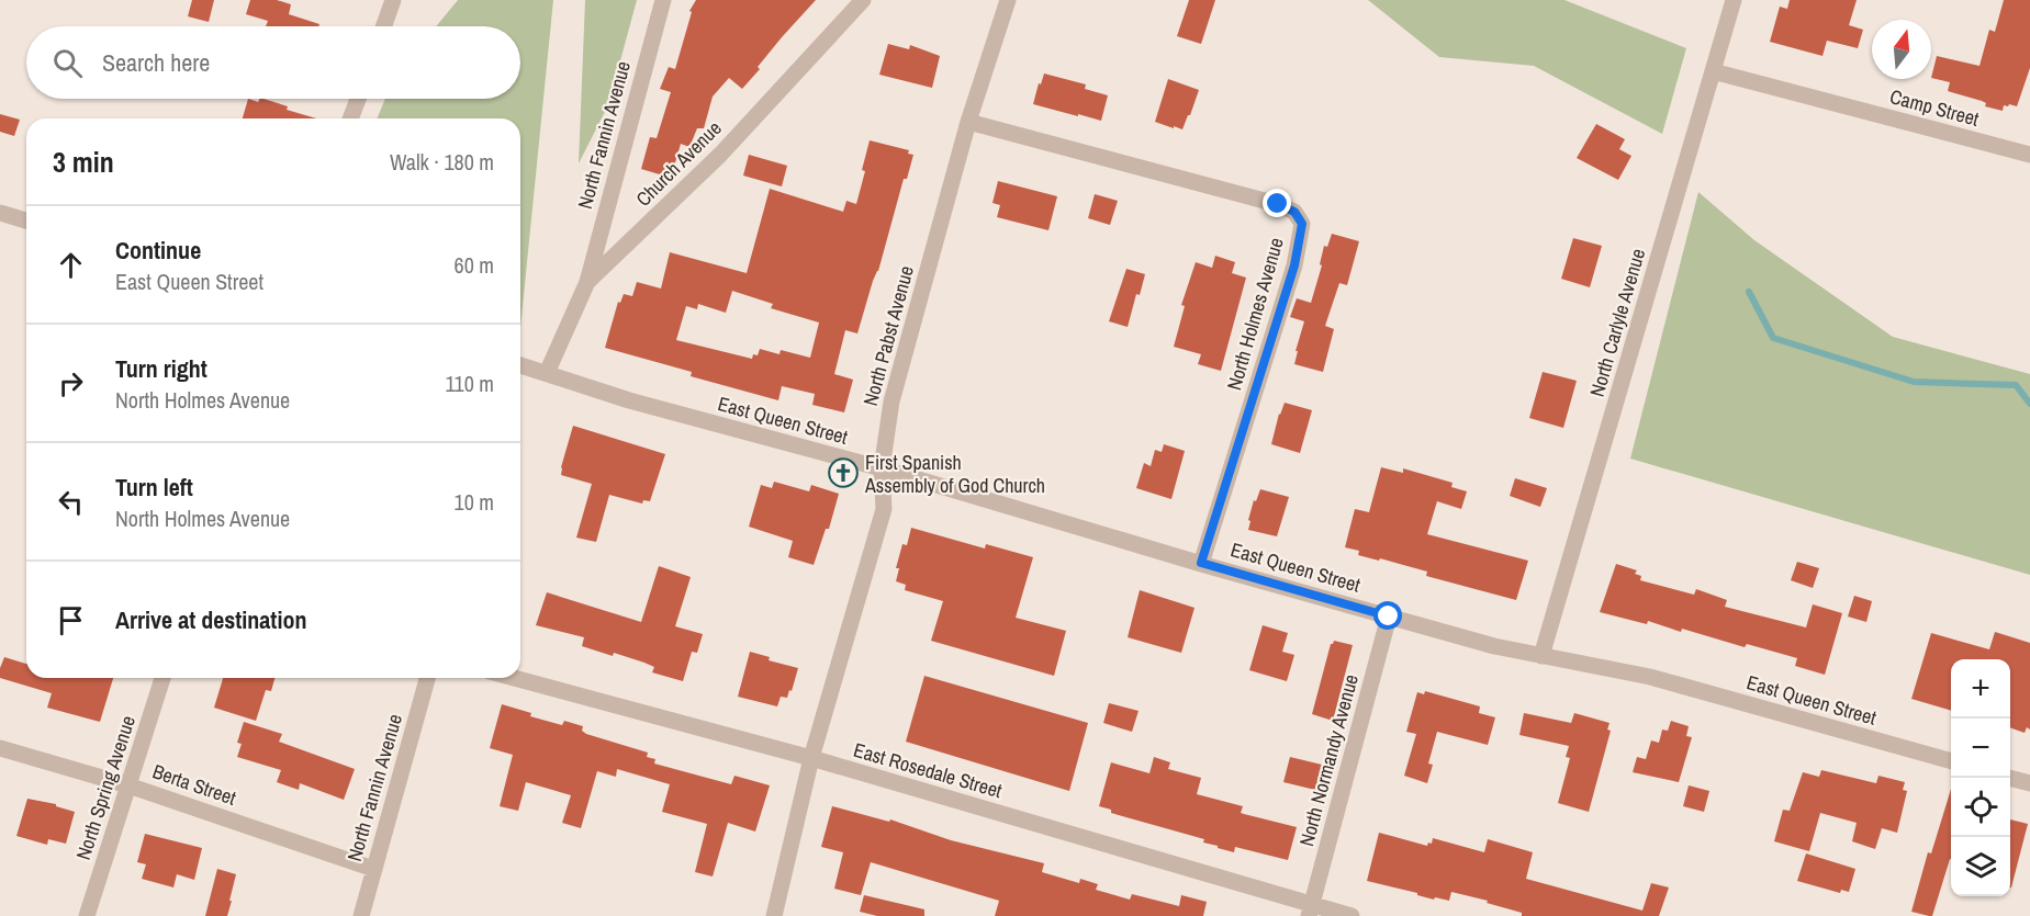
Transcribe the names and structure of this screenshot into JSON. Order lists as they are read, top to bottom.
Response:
{
  "streets": {
    "street": [
      "Camp Street",
      "North Fannin Avenue",
      "Church Avenue",
      "North Holmes Avenue",
      "North Carlyle Avenue",
      "North Pabst Avenue",
      "East Queen Street",
      "North Normandy Avenue",
      "East Rosedale Street",
      "Berta Street",
      "North Spring Avenue"
    ]
  },
  "crossings": [
    ["Camp Street", "North Carlyle Avenue"],
    ["North Fannin Avenue", "Church Avenue"],
    ["North Fannin Avenue", "Berta Street"],
    ["Church Avenue", "East Queen Street"],
    ["North Holmes Avenue", "North Pabst Avenue"],
    ["North Holmes Avenue", "East Queen Street"],
    ["North Carlyle Avenue", "East Queen Street"],
    ["North Pabst Avenue", "East Queen Street"],
    ["North Pabst Avenue", "East Rosedale Street"],
    ["East Queen Street", "North Normandy Avenue"],
    ["North Normandy Avenue", "East Rosedale Street"],
    ["Berta Street", "North Spring Avenue"]
  ],
  "places": {
    "church": ["First Spanish Assembly of God Church"]
  },
  "north": "top",
  "page": {
    "search": "Search here",
    "heading": ["3 min", "Walk · 180 m"],
    "list": [
      ["Continue", "East Queen Street", "60 m"],
      ["Turn right", "North Holmes Avenue", "110 m"],
      ["Turn left", "North Holmes Avenue", "10 m"],
      "Arrive at destination"
    ],
    "map_buttons": ["+", "−"]
  }
}
